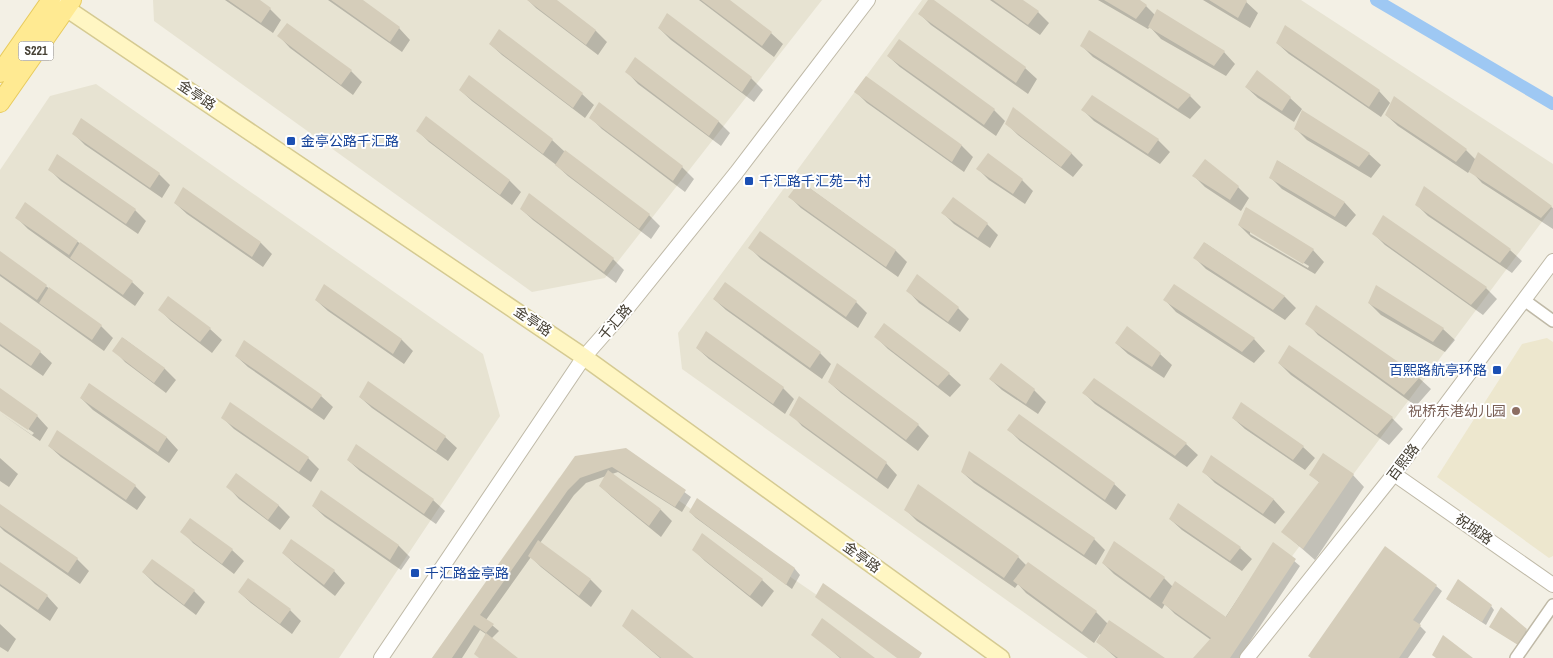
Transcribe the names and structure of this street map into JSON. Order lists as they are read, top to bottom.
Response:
{
  "streets": {
    "main road": ["S221", "金亭路"],
    "street": ["千汇路", "百熙路", "祝城路"]
  },
  "crossings": [
    ["S221", "金亭路"],
    ["金亭路", "千汇路"],
    ["百熙路", "祝城路"]
  ],
  "places": {
    "transit": [
      "金亭公路千汇路",
      "千汇路千汇苑一村",
      "百熙路航亭环路",
      "千汇路金亭路"
    ],
    "other": ["祝桥东港幼儿园"]
  }
}
